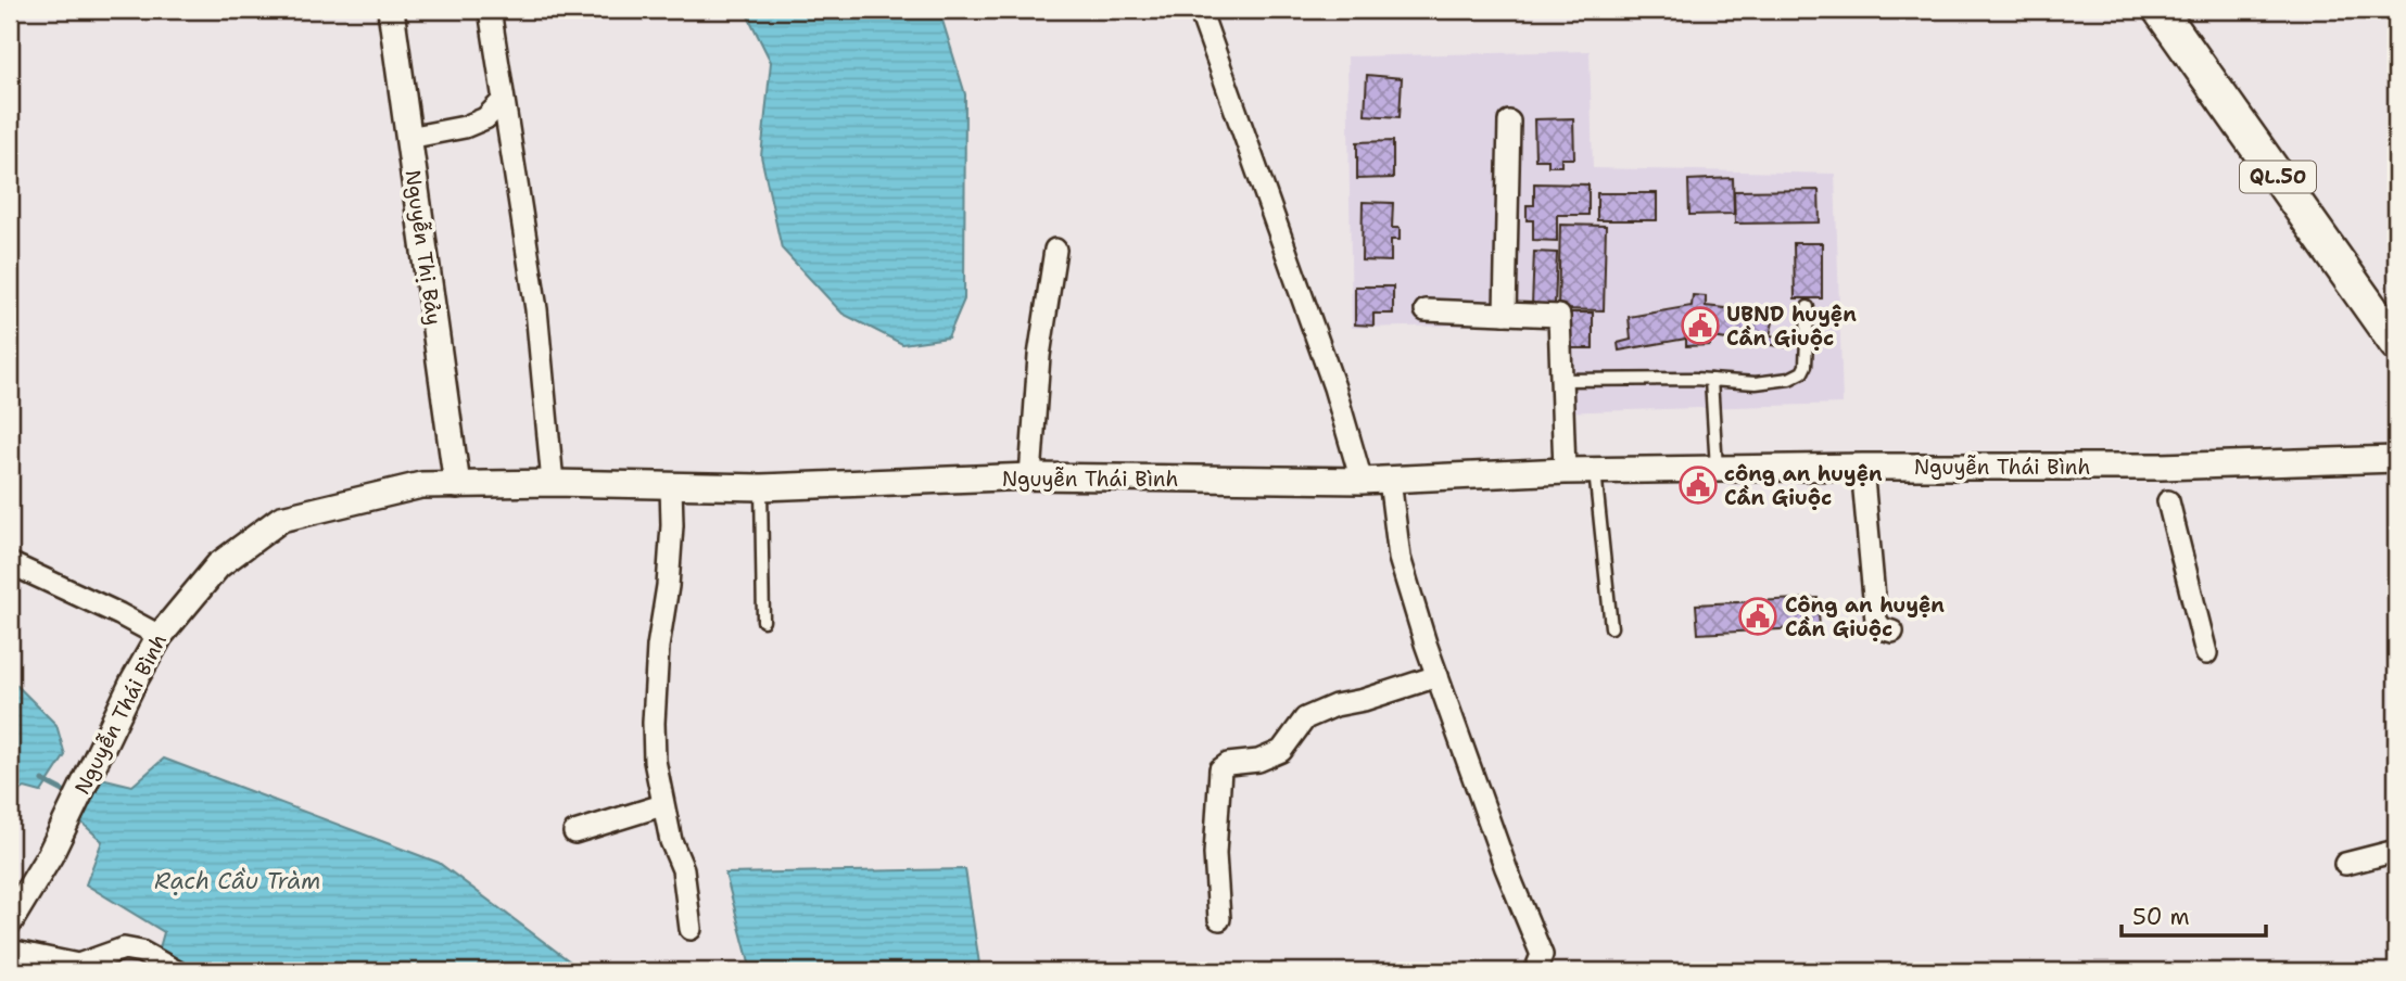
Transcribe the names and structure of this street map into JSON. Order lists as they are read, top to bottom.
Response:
{
  "streets": {
    "main road": ["QL.50"],
    "street": ["Nguyễn Thị Bảy", "Nguyễn Thái Bình"]
  },
  "crossings": [
    ["Nguyễn Thị Bảy", "Nguyễn Thái Bình"]
  ],
  "water": ["Rạch Cầu Tràm"],
  "places": {
    "public building": ["UBND huyện Cần Giuộc", "công an huyện Cần Giuộc", "Công an huyện Cần Giuộc"]
  },
  "scale_bar": "50 m"
}
